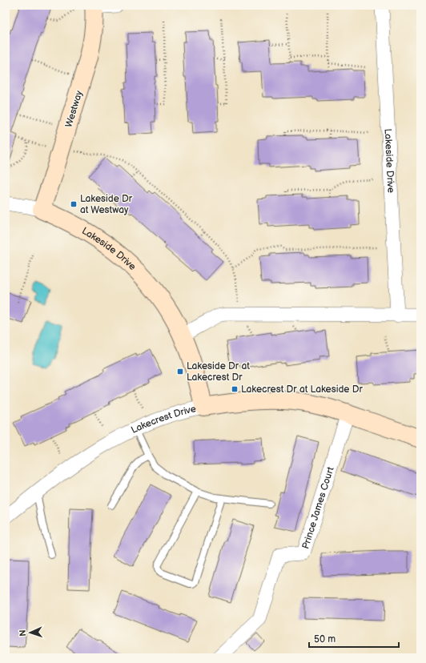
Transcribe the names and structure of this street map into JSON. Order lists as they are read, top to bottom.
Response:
{
  "streets": {
    "street": [
      "Westway",
      "Lakeside Drive",
      "Lakecrest Drive",
      "Prince James Court"
    ]
  },
  "crossings": [
    ["Westway", "Lakeside Drive"],
    ["Lakeside Drive", "Lakecrest Drive"],
    ["Lakecrest Drive", "Prince James Court"]
  ],
  "places": {
    "transit": ["Lakeside Dr at Westway", "Lakeside Dr at Lakecrest Dr", "Lakecrest Dr at Lakeside Dr"]
  },
  "scale_bar": "50 m",
  "north": "left"
}
